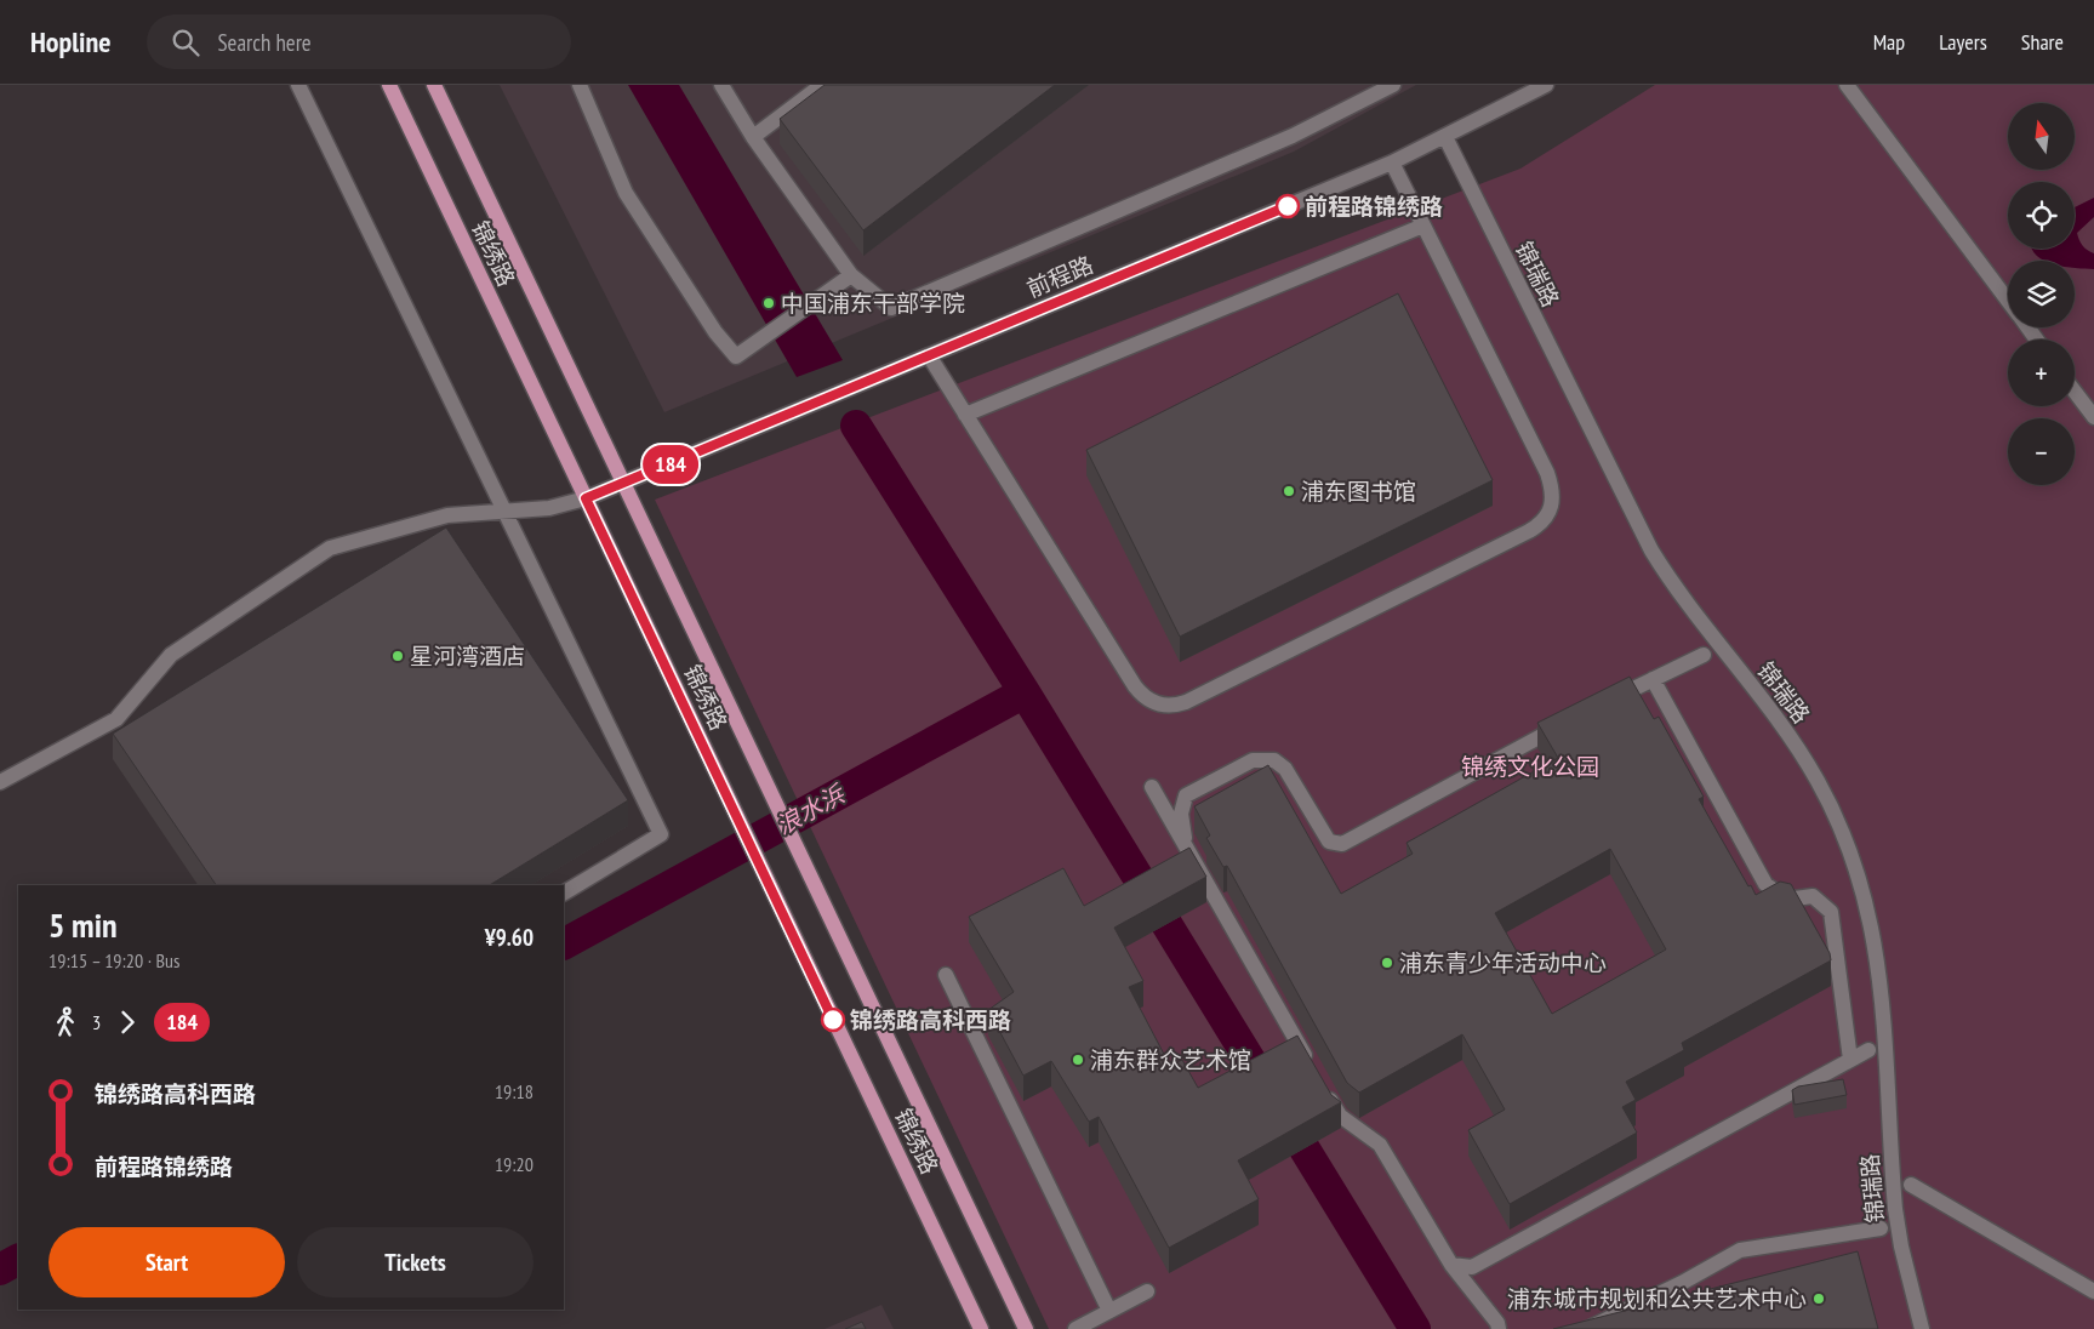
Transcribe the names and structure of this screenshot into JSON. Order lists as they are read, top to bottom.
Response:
{
  "streets": {
    "main road": ["锦绣路"],
    "street": ["锦瑞路", "前程路"]
  },
  "crossings": [
    ["锦绣路", "前程路"],
    ["锦瑞路", "前程路"]
  ],
  "water": ["浪水浜"],
  "parks": ["锦绣文化公园"],
  "places": [
    "前程路锦绣路",
    "中国浦东干部学院",
    "浦东图书馆",
    "星河湾酒店",
    "浦东青少年活动中心",
    "锦绣路高科西路",
    "浦东群众艺术馆",
    "浦东城市规划和公共艺术中心"
  ],
  "lines": ["bus line 184"],
  "north": "top",
  "page": {
    "header": "Hopline",
    "search": "Search here",
    "nav": ["Map", "Layers", "Share"],
    "on_map": "184",
    "map_buttons": ["+", "−"],
    "heading": ["5 min", "19:15 – 19:20 · Bus", "¥9.60"],
    "legs": ["3", "184"],
    "list": [
      {
        "name": "锦绣路高科西路",
        "value": "19:18"
      },
      {
        "name": "前程路锦绣路",
        "value": "19:20"
      }
    ],
    "buttons": ["Start", "Tickets"]
  }
}
